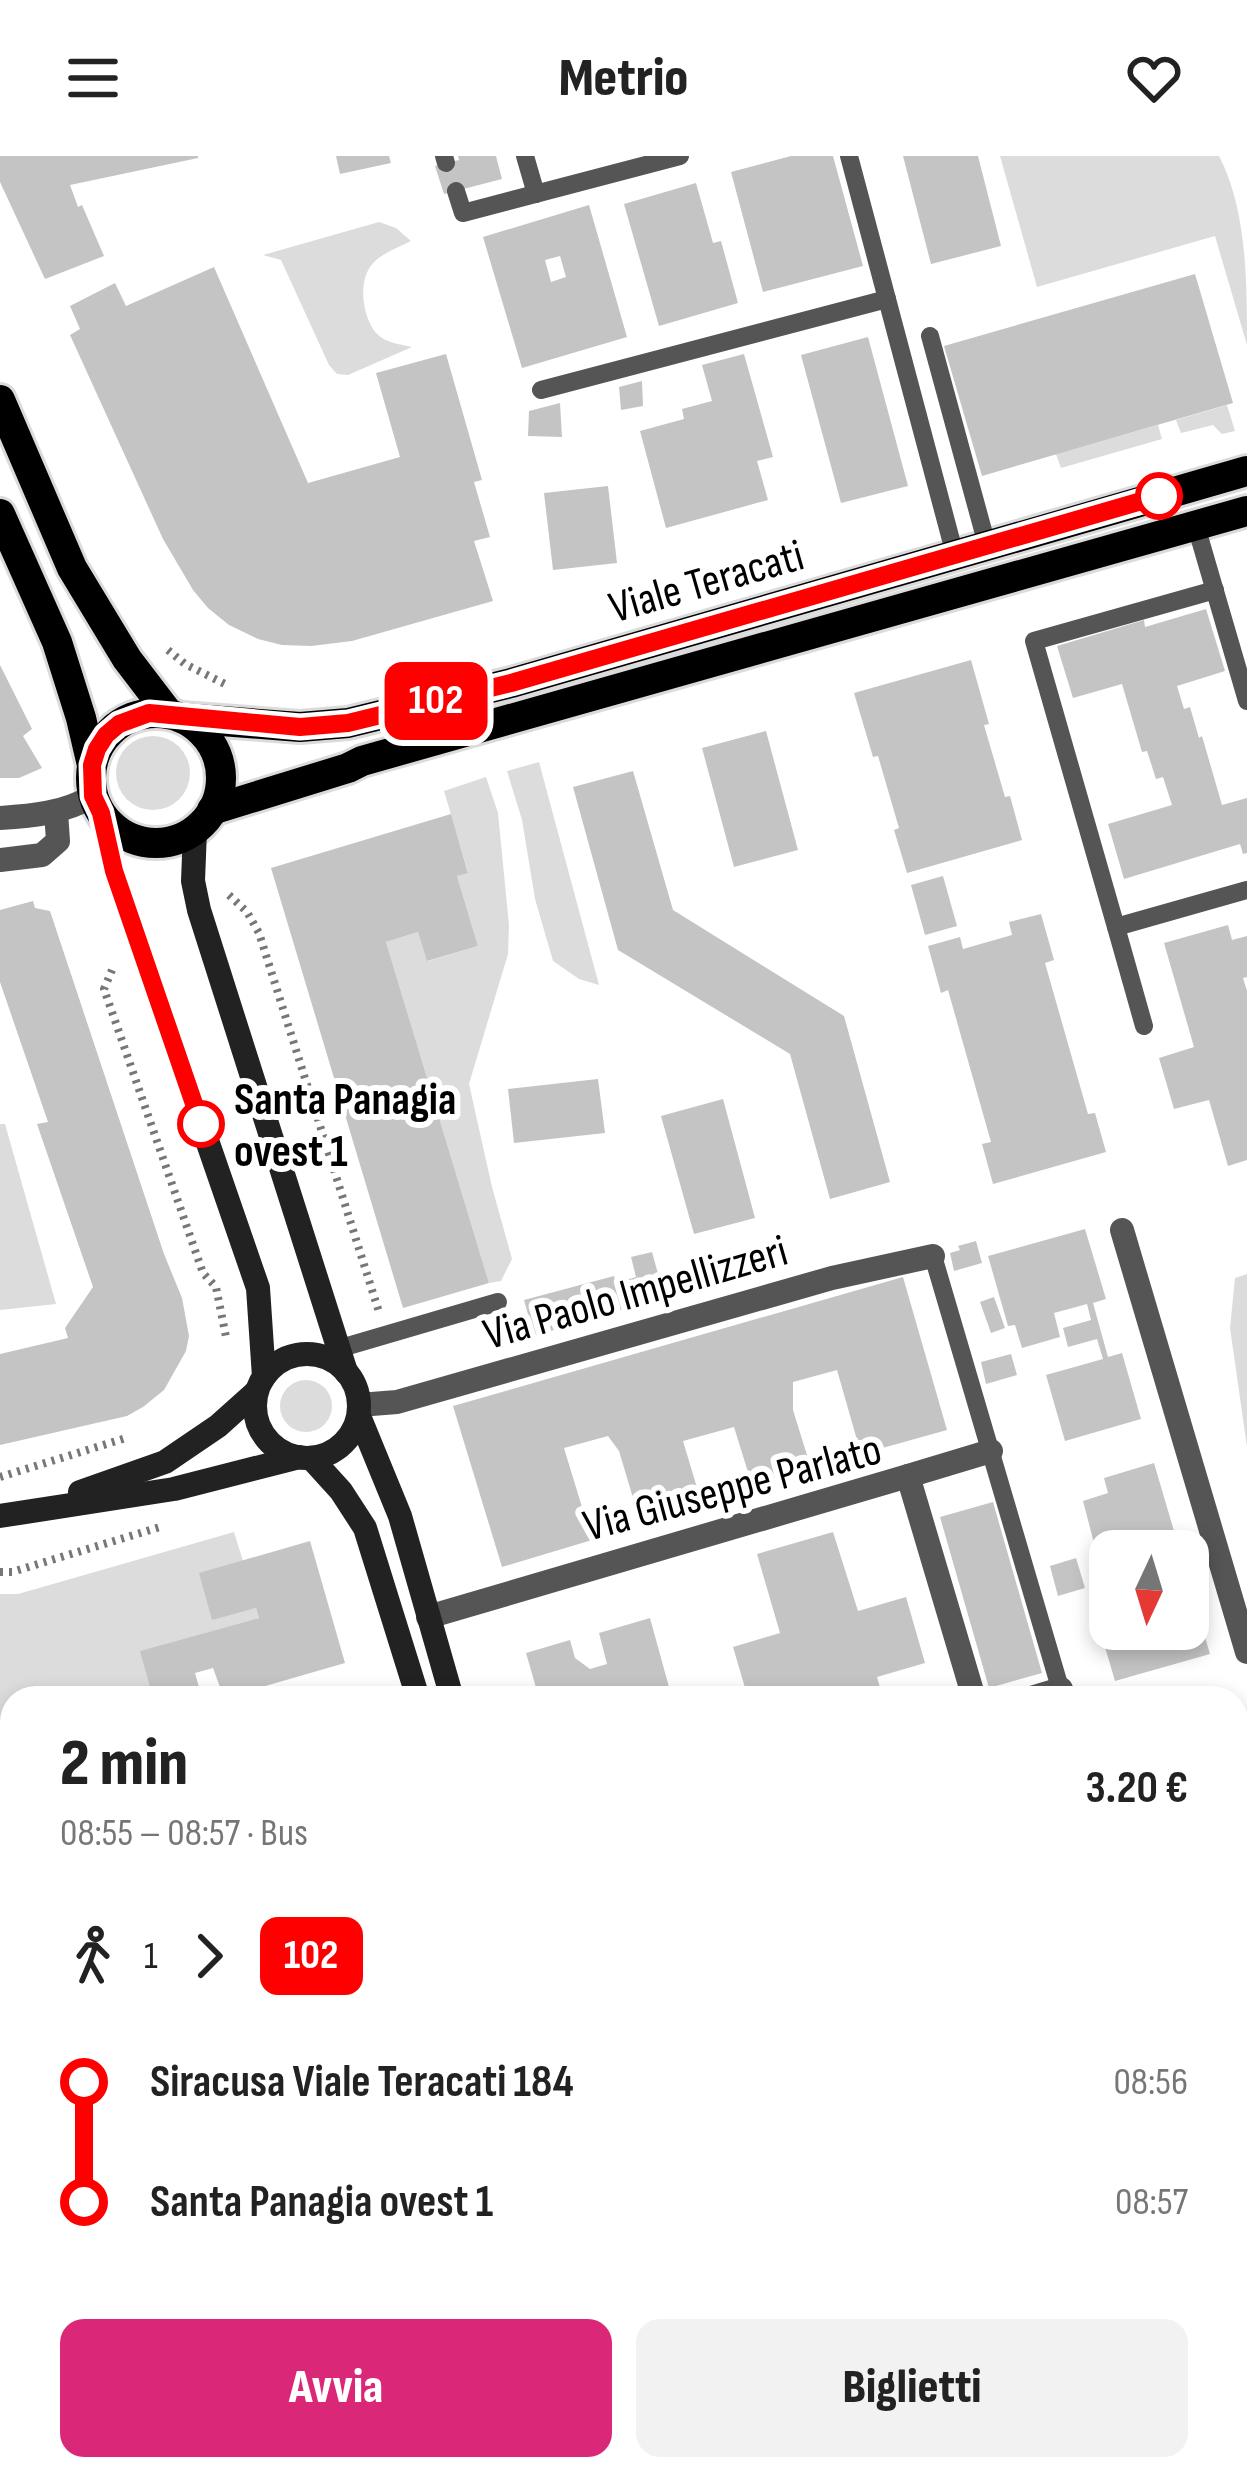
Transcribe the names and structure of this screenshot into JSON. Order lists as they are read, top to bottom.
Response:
{
  "streets": {
    "main road": ["Viale Teracati"],
    "street": ["Via Paolo Impellizzeri", "Via Giuseppe Parlato"]
  },
  "places": ["Santa Panagia ovest 1"],
  "lines": ["bus line 102"],
  "north": "bottom",
  "page": {
    "header": "Metrio",
    "on_map": "102",
    "heading": ["2 min", "08:55 – 08:57 · Bus", "3.20 €"],
    "legs": ["1", "102"],
    "list": [
      {
        "name": "Siracusa Viale Teracati 184",
        "value": "08:56"
      },
      {
        "name": "Santa Panagia ovest 1",
        "value": "08:57"
      }
    ],
    "buttons": ["Avvia", "Biglietti"]
  }
}
